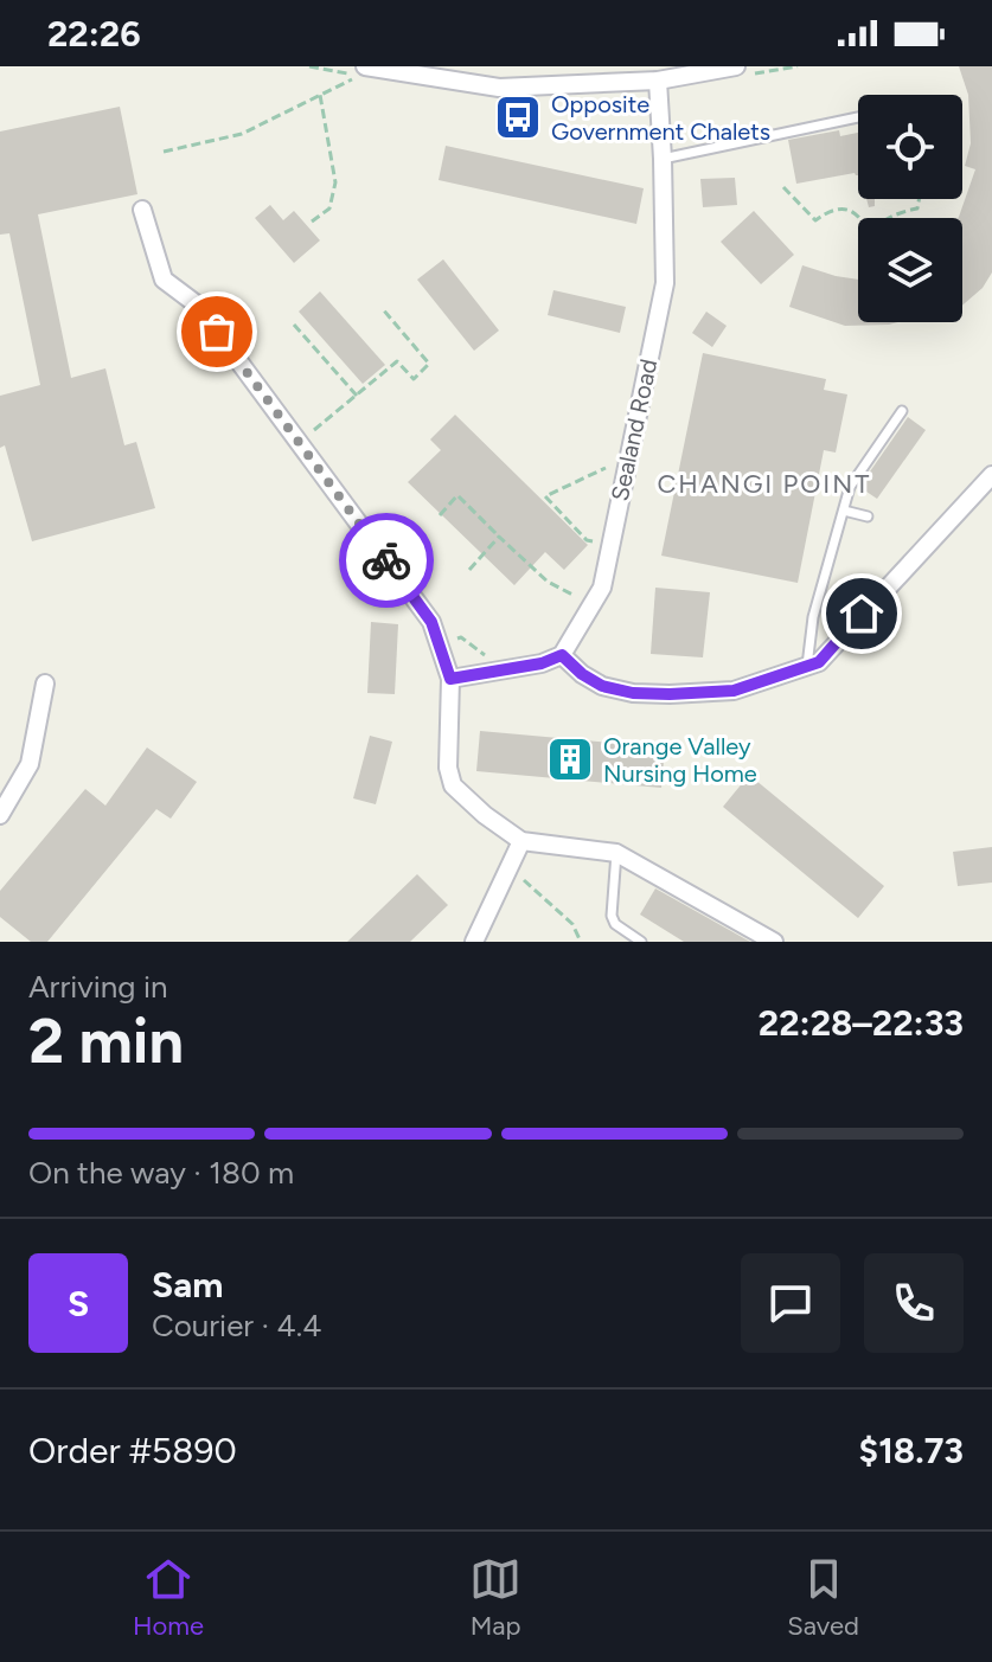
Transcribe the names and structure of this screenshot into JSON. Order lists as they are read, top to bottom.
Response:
{
  "streets": {
    "street": ["Sealand Road"]
  },
  "districts": ["CHANGI POINT"],
  "places": {
    "bus stop": ["Opposite Government Chalets"],
    "building": ["Orange Valley Nursing Home"]
  },
  "page": {
    "status": "22:26",
    "heading": ["2 min", "Arriving in", "22:28–22:33"],
    "panel": [
      "Sam",
      "Courier · 4.4",
      "Order #5890",
      "$18.73"
    ],
    "bar": "On the way · 180 m",
    "round": "S",
    "tabs": ["Home", "Map", "Saved"]
  }
}
